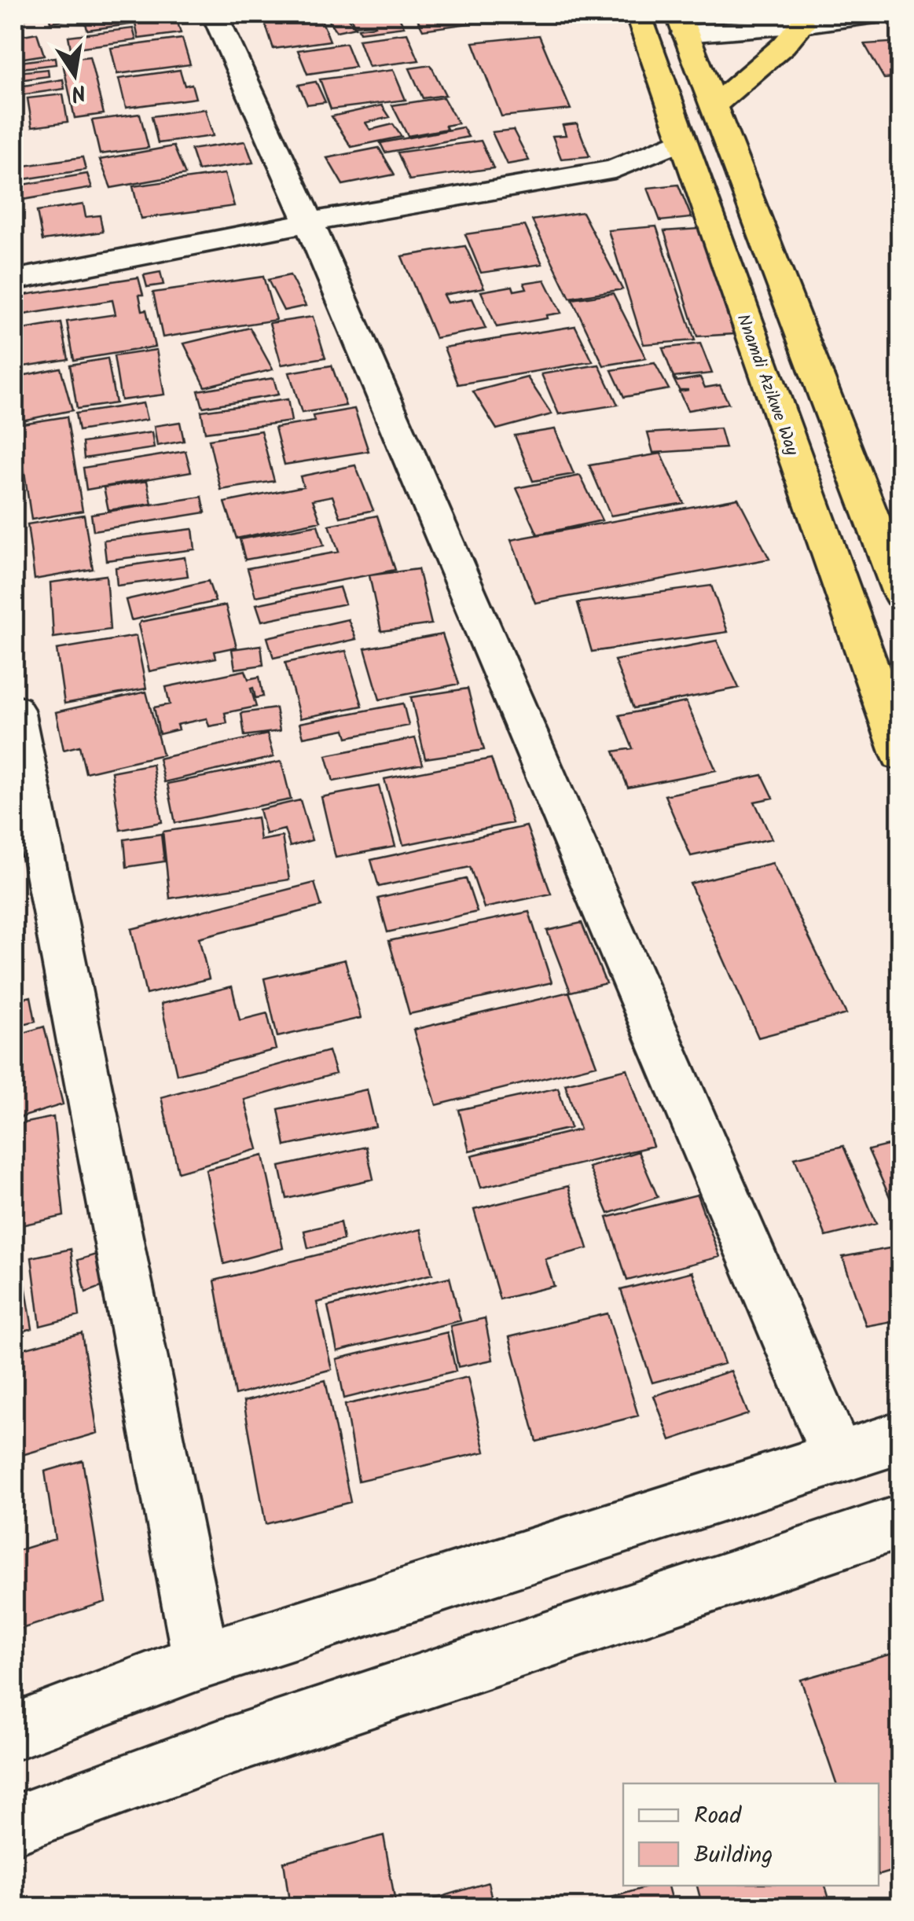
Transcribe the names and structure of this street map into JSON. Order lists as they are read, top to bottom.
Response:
{
  "streets": {
    "highway": ["Nnamdi Azikwe Way"]
  },
  "legend": ["Road", "Building"],
  "north": "bottom"
}
